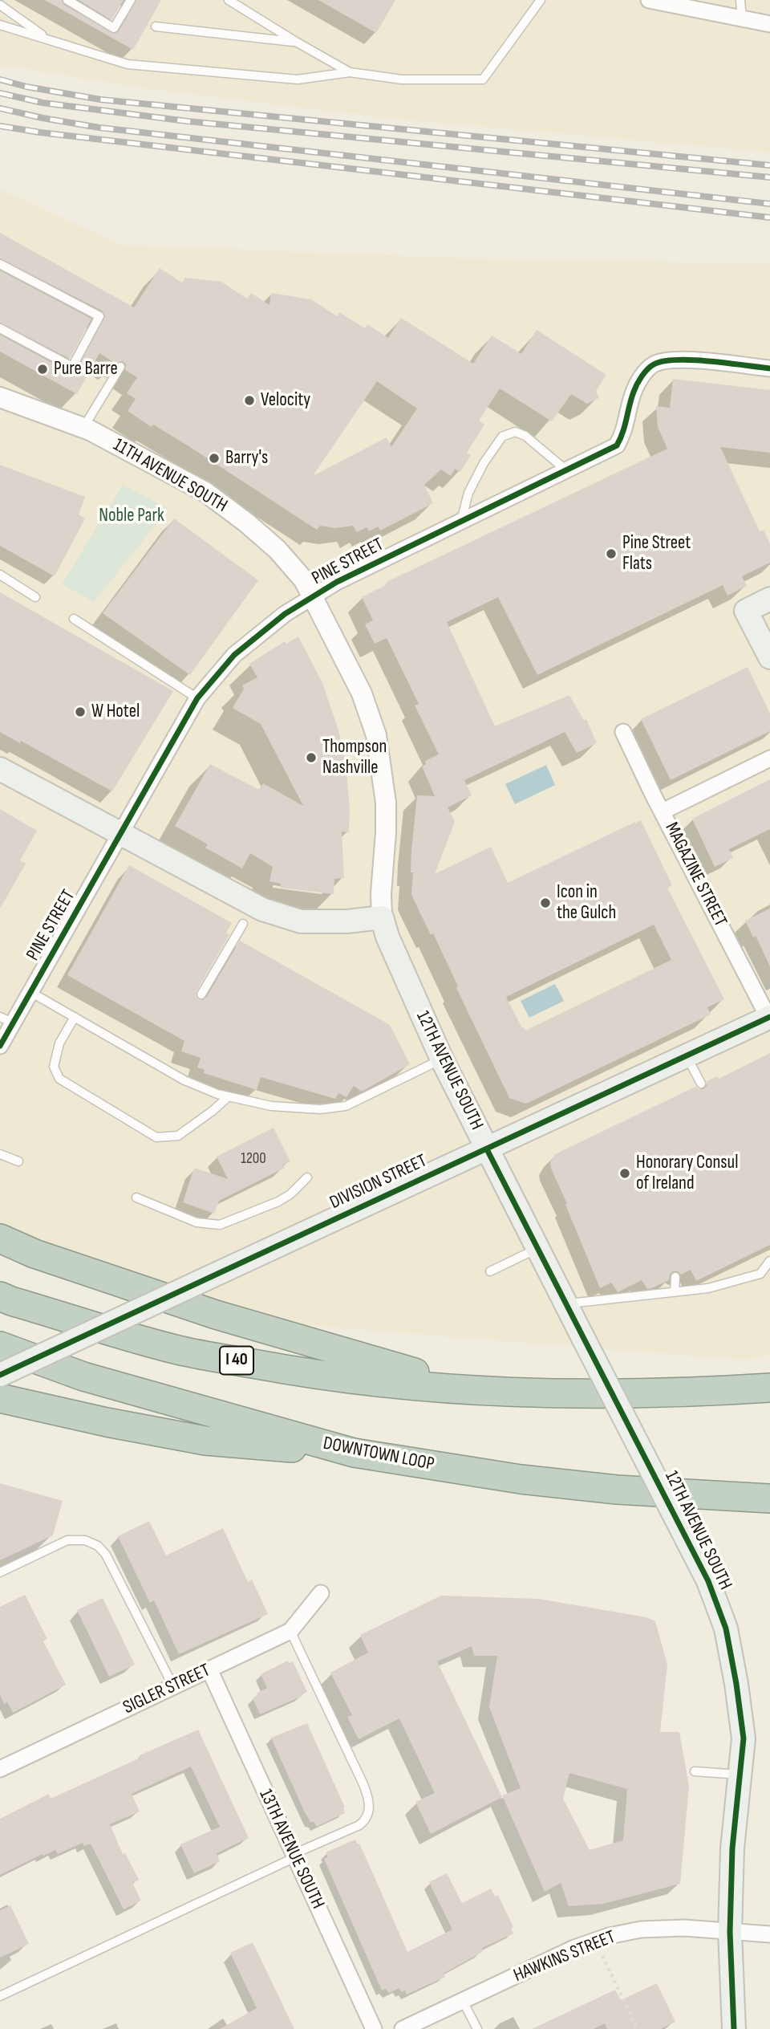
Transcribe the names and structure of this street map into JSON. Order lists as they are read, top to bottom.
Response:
{
  "streets": {
    "highway": ["I 40", "DOWNTOWN LOOP"],
    "main road": ["12TH AVENUE SOUTH", "DIVISION STREET"],
    "street": [
      "11TH AVENUE SOUTH",
      "PINE STREET",
      "MAGAZINE STREET",
      "SIGLER STREET",
      "13TH AVENUE SOUTH",
      "HAWKINS STREET"
    ]
  },
  "crossings": [
    ["11TH AVENUE SOUTH", "PINE STREET"],
    ["11TH AVENUE SOUTH", "12TH AVENUE SOUTH"],
    ["MAGAZINE STREET", "DIVISION STREET"],
    ["12TH AVENUE SOUTH", "DIVISION STREET"],
    ["12TH AVENUE SOUTH", "HAWKINS STREET"],
    ["SIGLER STREET", "13TH AVENUE SOUTH"]
  ],
  "parks": ["Noble Park"],
  "places": [
    "Pure Barre",
    "Velocity",
    "Barry's",
    "Pine Street Flats",
    "W Hotel",
    "Thompson Nashville",
    "Icon in the Gulch",
    "Honorary Consul of Ireland"
  ],
  "house_numbers": ["1200"]
}
